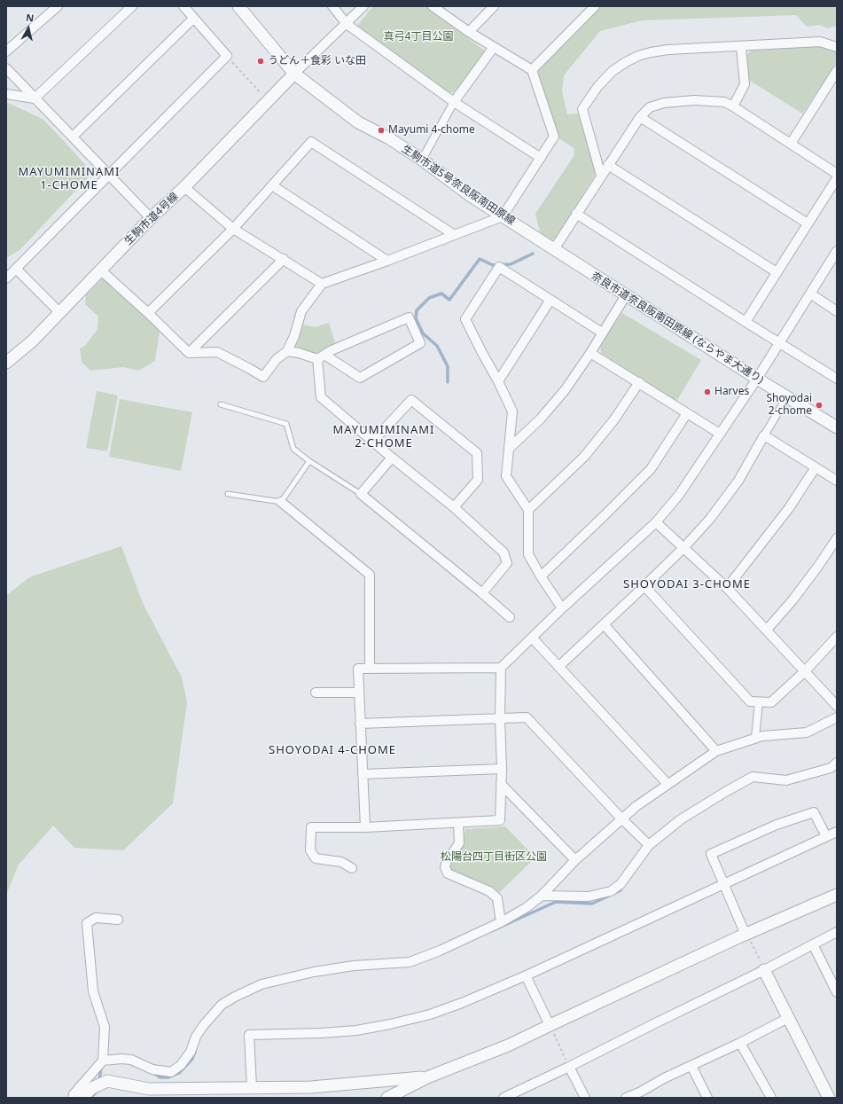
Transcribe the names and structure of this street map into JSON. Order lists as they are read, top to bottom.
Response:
{
  "streets": {
    "street": ["生駒市道5号奈良阪南田原線", "生駒市道4号線", "奈良市道奈良阪南田原線 (ならやま大通り)"]
  },
  "crossings": [
    ["生駒市道5号奈良阪南田原線", "生駒市道4号線"],
    ["生駒市道5号奈良阪南田原線", "奈良市道奈良阪南田原線 (ならやま大通り)"]
  ],
  "districts": [
    "MAYUMIMINAMI 1-CHOME",
    "MAYUMIMINAMI 2-CHOME",
    "SHOYODAI 3-CHOME",
    "SHOYODAI 4-CHOME"
  ],
  "parks": ["真弓4丁目公園", "松陽台四丁目街区公園"],
  "places": [
    "うどん＋食彩 いな田",
    "Mayumi 4-chome",
    "Harves",
    "Shoyodai 2-chome"
  ],
  "north": "top"
}
